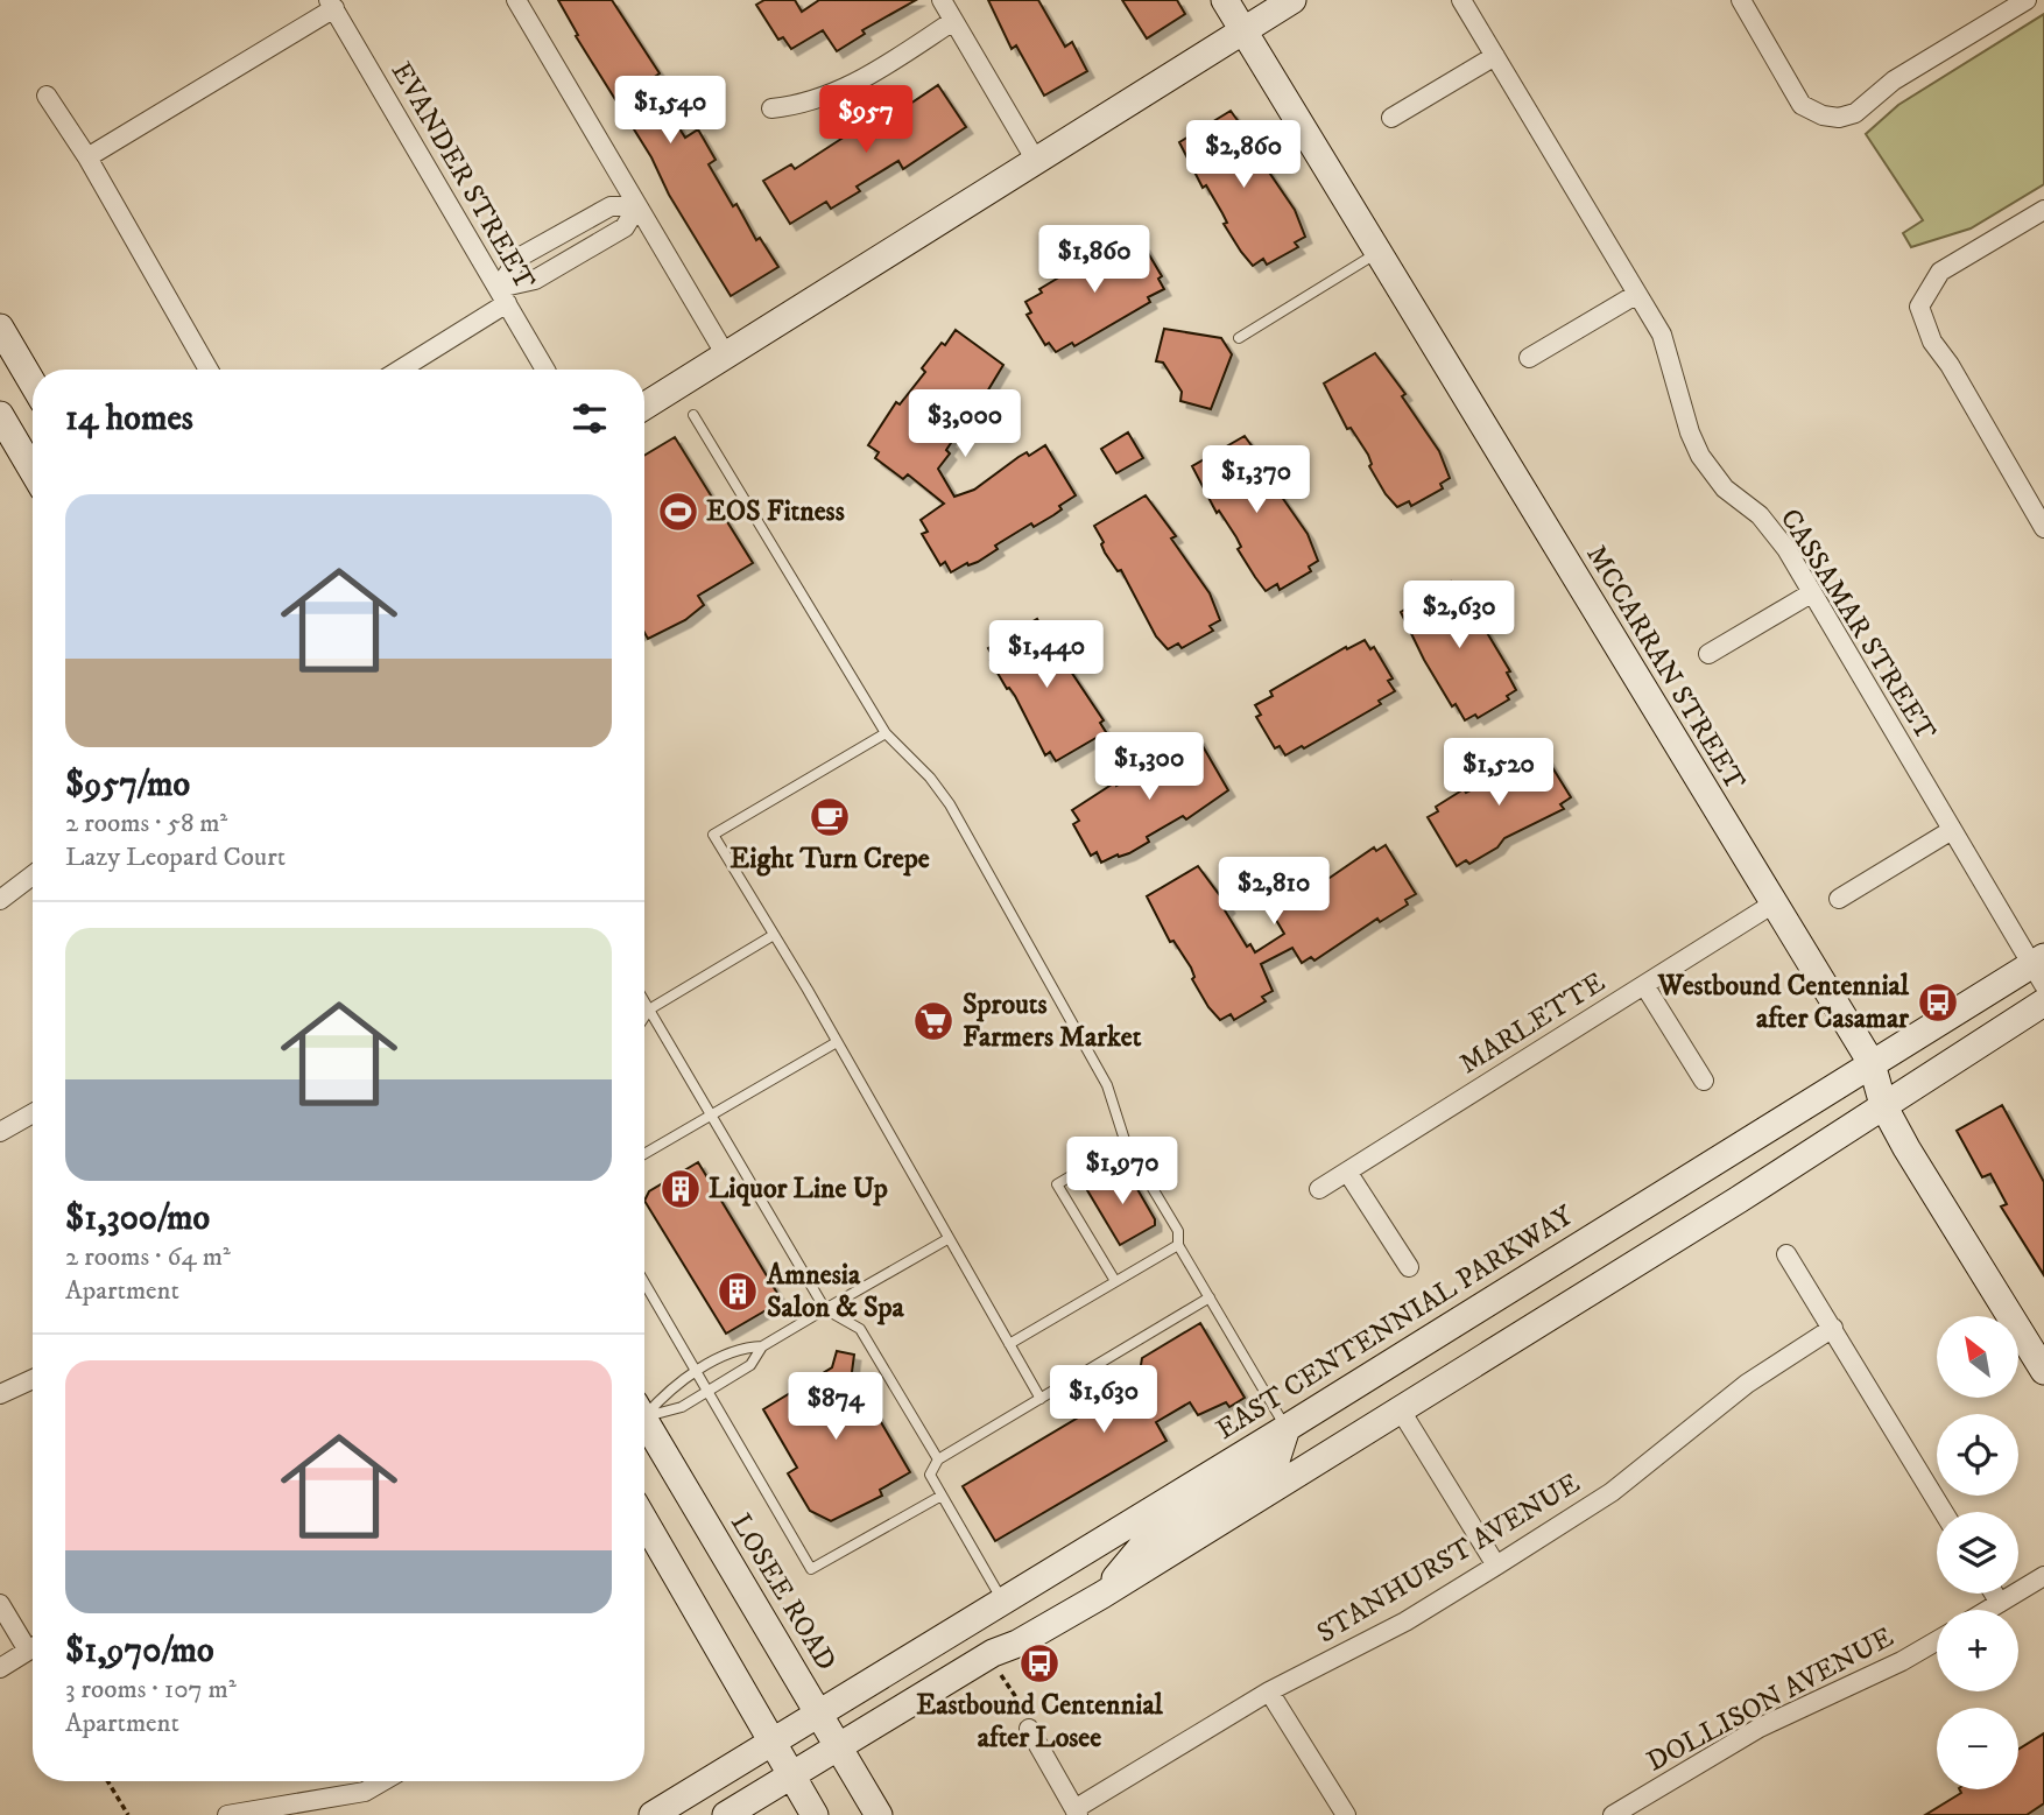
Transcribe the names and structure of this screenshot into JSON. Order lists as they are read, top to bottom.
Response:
{
  "streets": {
    "main road": ["MCCARRAN STREET", "EAST CENTENNIAL PARKWAY", "LOSEE ROAD"],
    "street": [
      "EVANDER STREET",
      "CASSAMAR STREET",
      "MARLETTE",
      "STANHURST AVENUE",
      "DOLLISON AVENUE"
    ]
  },
  "crossings": [
    ["CASSAMAR STREET", "EAST CENTENNIAL PARKWAY"],
    ["MCCARRAN STREET", "MARLETTE"],
    ["MCCARRAN STREET", "EAST CENTENNIAL PARKWAY"],
    ["EAST CENTENNIAL PARKWAY", "LOSEE ROAD"]
  ],
  "places": {
    "sports": ["EOS Fitness"],
    "cafe": ["Eight Turn Crepe"],
    "bus stop": ["Westbound Centennial after Casamar", "Eastbound Centennial after Losee"],
    "supermarket": ["Sprouts Farmers Market"],
    "building": ["Liquor Line Up", "Amnesia Salon & Spa"]
  },
  "north": "top left",
  "page": {
    "price": [
      "$1,540",
      "$957",
      "$2,860",
      "$1,860",
      "$3,000",
      "$1,370",
      "$2,630",
      "$1,440",
      "$1,300",
      "$1,520",
      "$2,810",
      "$1,970",
      "$1,630",
      "$874"
    ],
    "heading": "14 homes",
    "list": [
      {
        "name": "$957/mo",
        "note": "2 rooms · 58 m² · Lazy Leopard Court"
      },
      {
        "name": "$1,300/mo",
        "note": "2 rooms · 64 m² · Apartment"
      },
      {
        "name": "$1,970/mo",
        "note": "3 rooms · 107 m² · Apartment"
      }
    ],
    "map_buttons": ["+", "−"]
  }
}
